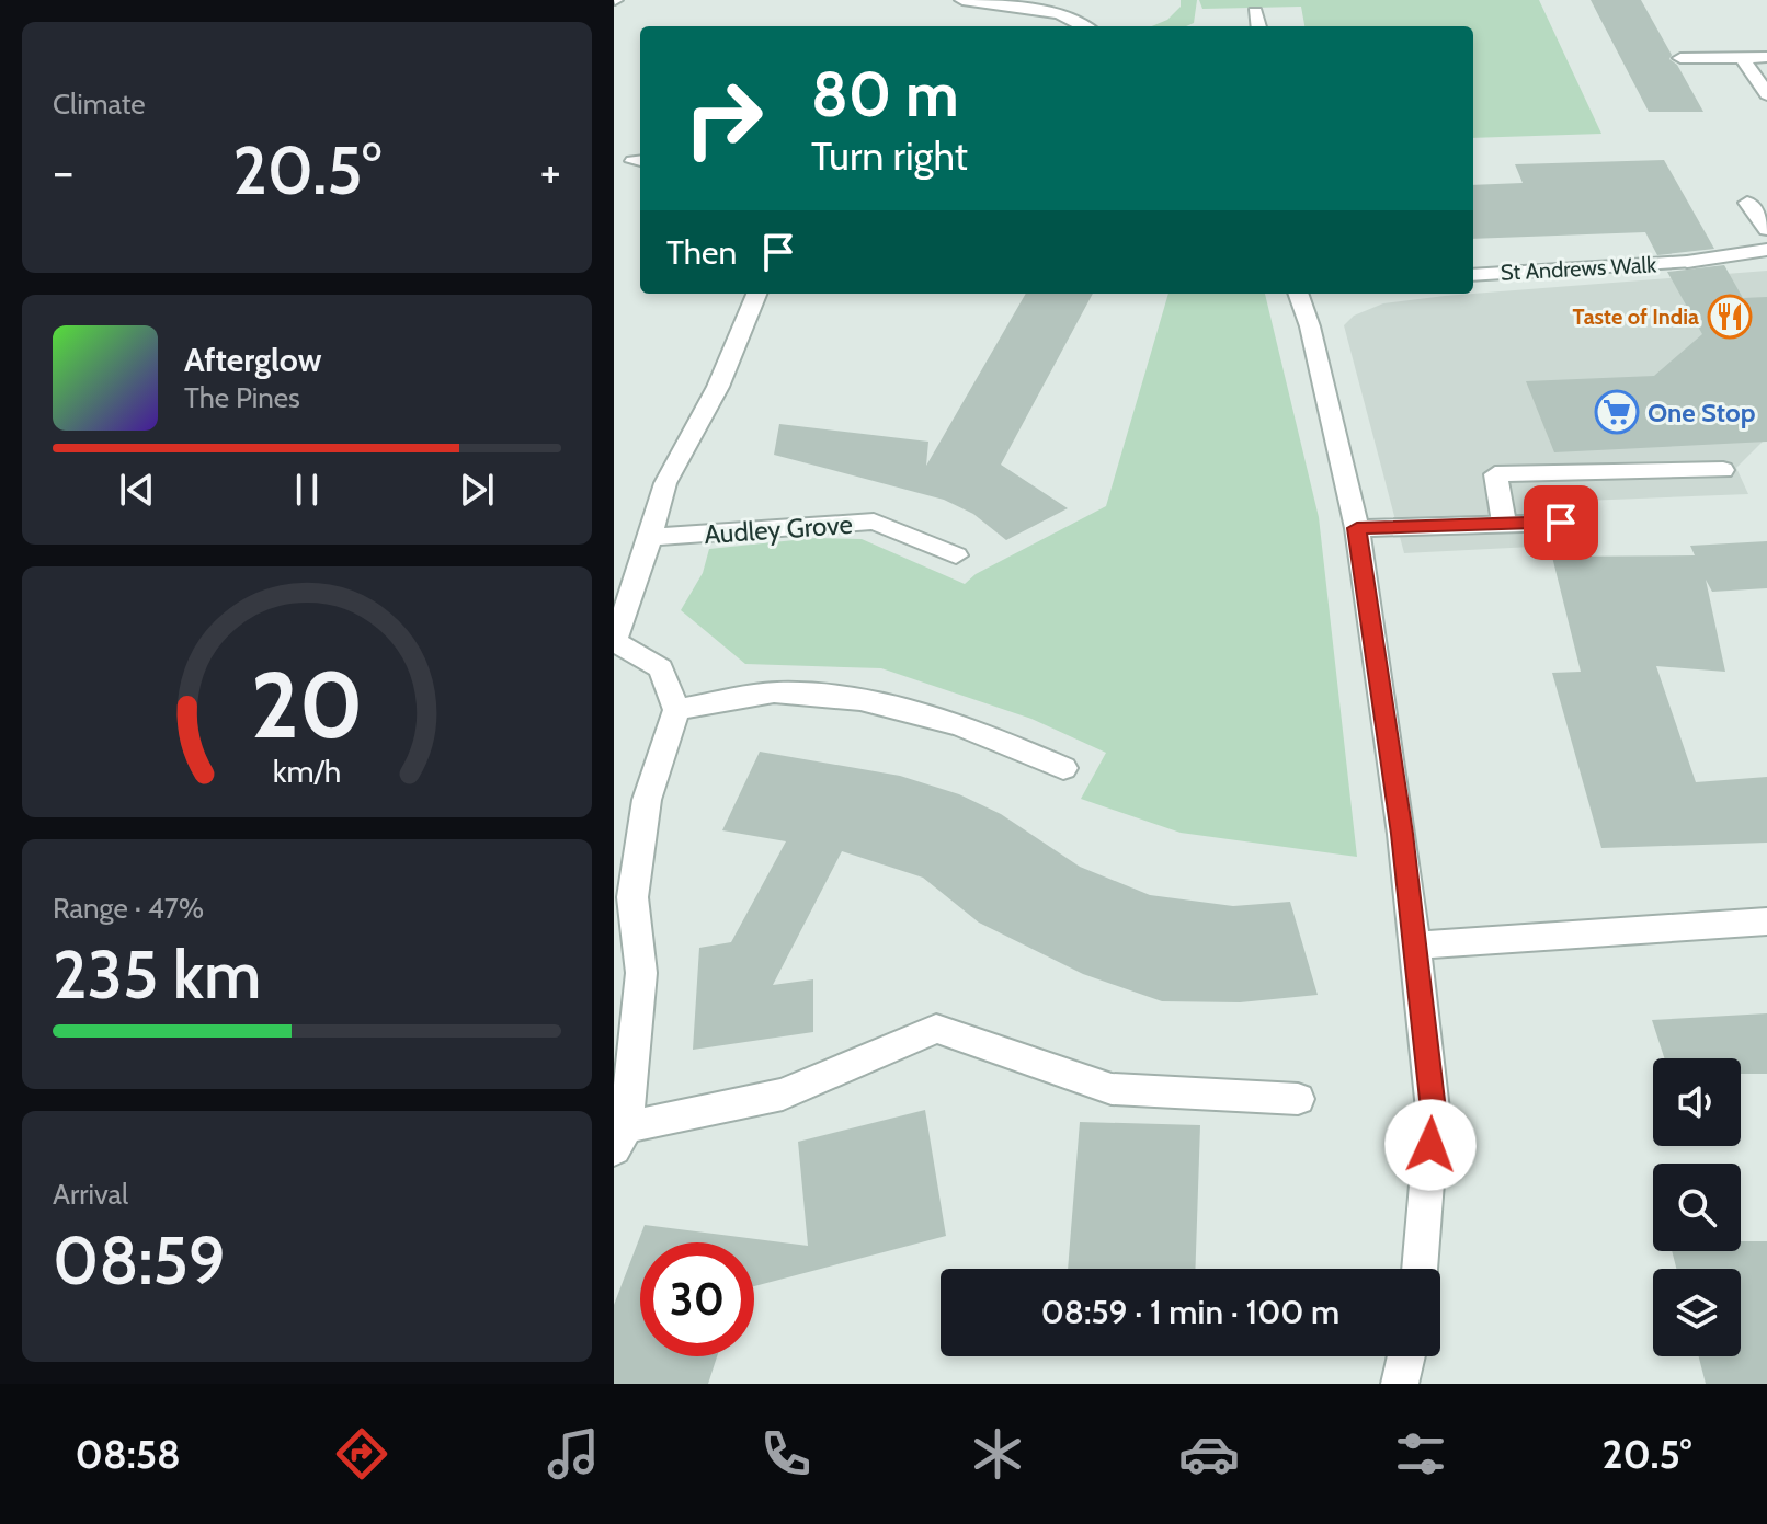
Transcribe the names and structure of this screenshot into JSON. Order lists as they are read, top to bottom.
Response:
{
  "streets": {
    "street": ["St Andrews Walk", "Audley Grove"]
  },
  "places": {
    "restaurant": ["Taste of India"],
    "supermarket": ["One Stop"]
  },
  "page": {
    "tile": [
      "Climate",
      ["Range · 47%", "235 km"],
      ["Arrival", "08:59"]
    ],
    "turn": ["80 m", "Turn right"],
    "heat": ["−", "20.5°", "+"],
    "then": "Then",
    "song": ["Afterglow", "The Pines"],
    "limit": "30",
    "trip": "08:59 · 1 min · 100 m",
    "tabs": ["08:58", "20.5°"],
    "gauge": ["20", "km/h"]
  }
}
